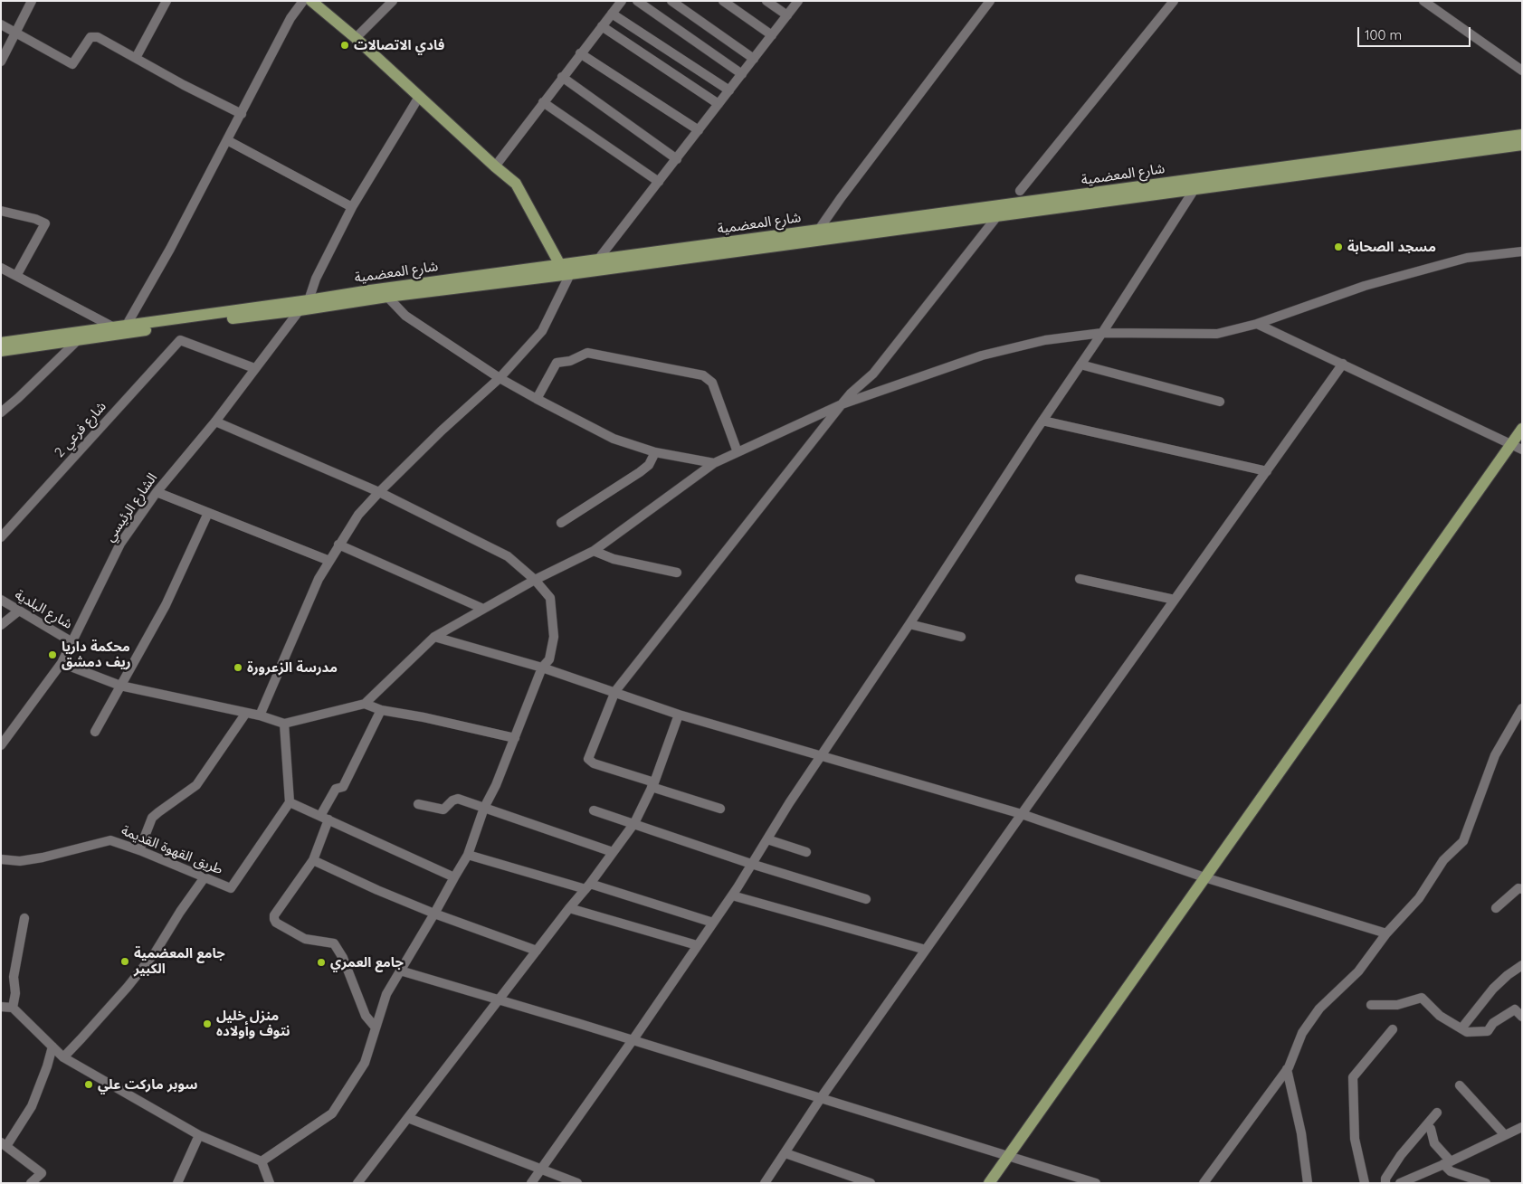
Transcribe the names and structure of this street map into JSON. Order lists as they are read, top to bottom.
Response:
{
  "streets": {
    "main road": ["شارع المعضمية"],
    "street": [
      "شارع فرعي 2",
      "الشارع الرئيسي",
      "شارع البلدية",
      "طريق القهوة القديمة"
    ]
  },
  "crossings": [
    ["شارع المعضمية", "الشارع الرئيسي"],
    ["شارع فرعي 2", "الشارع الرئيسي"],
    ["الشارع الرئيسي", "شارع البلدية"]
  ],
  "places": [
    "فادي الاتصالات",
    "مسجد الصحابة",
    "محكمة داريا ريف دمشق",
    "مدرسة الزعرورة",
    "جامع المعضمية الكبير",
    "جامع العمري",
    "منزل خليل نتوف وأولاده",
    "سوبر ماركت علي"
  ],
  "scale_bar": "100 m"
}
